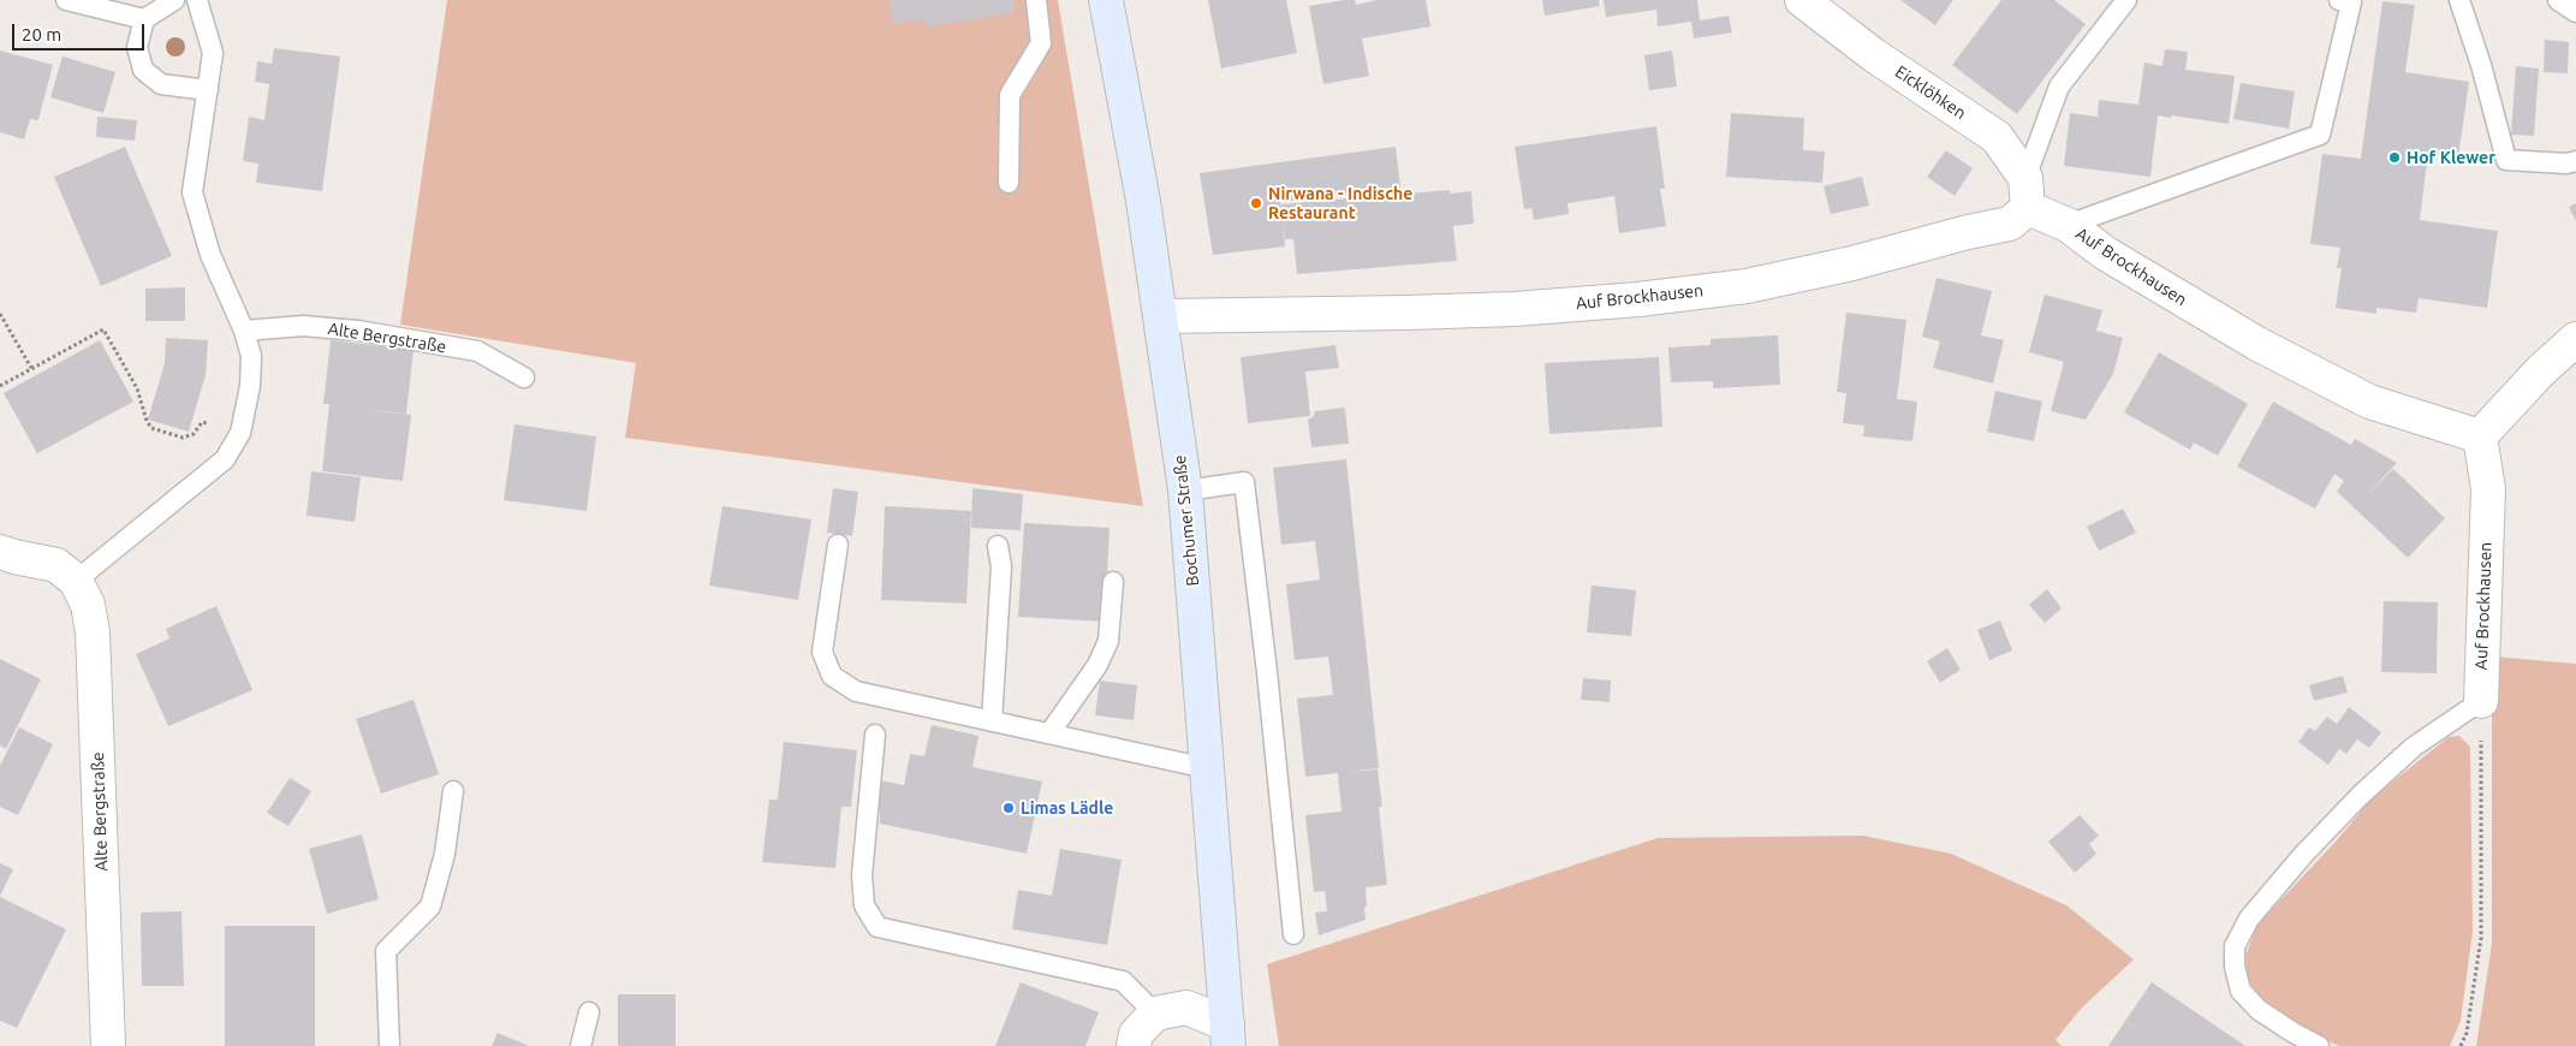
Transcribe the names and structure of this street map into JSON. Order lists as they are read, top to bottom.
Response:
{
  "streets": {
    "main road": ["Bochumer Straße"],
    "street": ["Eicklöhken", "Auf Brockhausen", "Alte Bergstraße"]
  },
  "crossings": [
    ["Eicklöhken", "Auf Brockhausen"],
    ["Auf Brockhausen", "Bochumer Straße"]
  ],
  "places": ["Hof Klewer", "Nirwana - Indische Restaurant", "Limas Lädle"],
  "scale_bar": "20 m"
}
